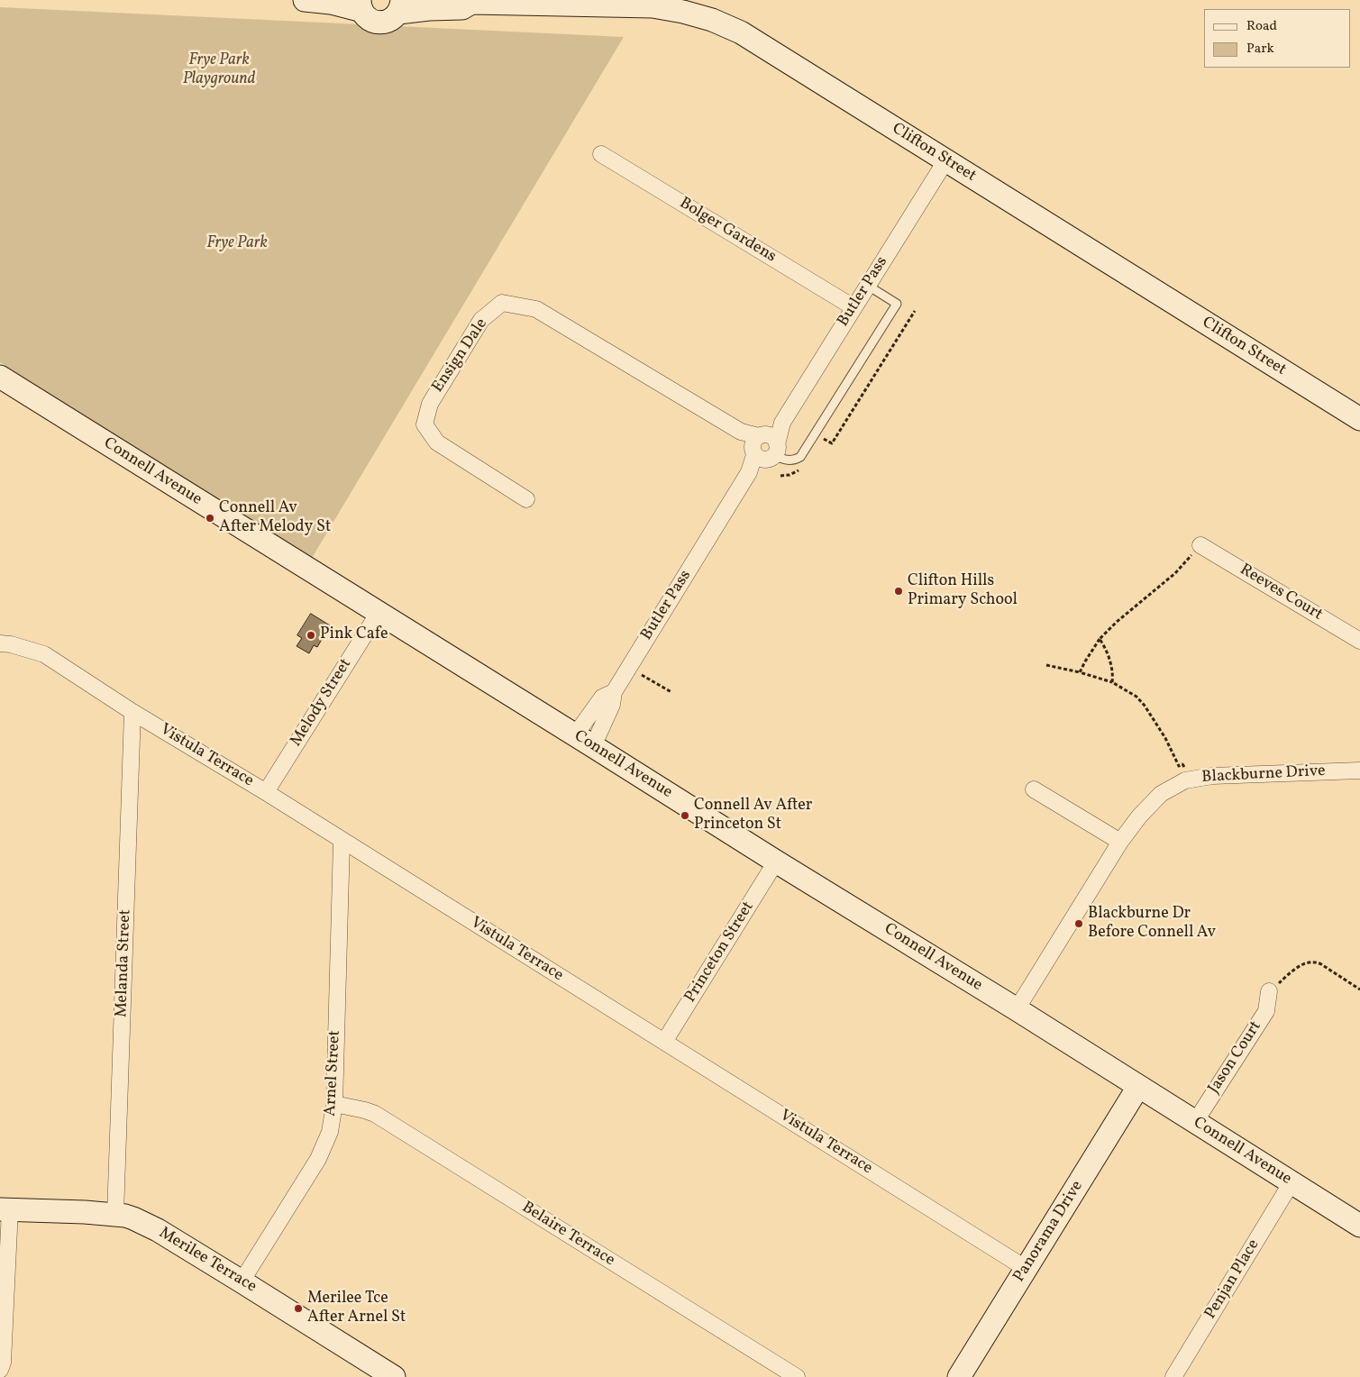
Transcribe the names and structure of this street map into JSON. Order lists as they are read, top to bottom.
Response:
{
  "streets": {
    "street": [
      "Clifton Street",
      "Bolger Gardens",
      "Butler Pass",
      "Ensign Dale",
      "Connell Avenue",
      "Reeves Court",
      "Melody Street",
      "Vistula Terrace",
      "Blackburne Drive",
      "Princeton Street",
      "Melanda Street",
      "Jason Court",
      "Arnel Street",
      "Panorama Drive",
      "Belaire Terrace",
      "Merilee Terrace",
      "Penjan Place"
    ]
  },
  "crossings": [
    ["Clifton Street", "Butler Pass"],
    ["Bolger Gardens", "Butler Pass"],
    ["Butler Pass", "Ensign Dale"],
    ["Butler Pass", "Connell Avenue"],
    ["Connell Avenue", "Melody Street"],
    ["Connell Avenue", "Blackburne Drive"],
    ["Connell Avenue", "Princeton Street"],
    ["Connell Avenue", "Jason Court"],
    ["Connell Avenue", "Panorama Drive"],
    ["Connell Avenue", "Penjan Place"],
    ["Melody Street", "Vistula Terrace"],
    ["Vistula Terrace", "Princeton Street"],
    ["Vistula Terrace", "Melanda Street"],
    ["Vistula Terrace", "Arnel Street"],
    ["Vistula Terrace", "Panorama Drive"],
    ["Melanda Street", "Merilee Terrace"],
    ["Arnel Street", "Belaire Terrace"],
    ["Arnel Street", "Merilee Terrace"]
  ],
  "parks": ["Frye Park Playground", "Frye Park"],
  "places": [
    "Connell Av After Melody St",
    "Clifton Hills Primary School",
    "Pink Cafe",
    "Connell Av After Princeton St",
    "Blackburne Dr Before Connell Av",
    "Merilee Tce After Arnel St"
  ],
  "legend": ["Road", "Park"]
}
